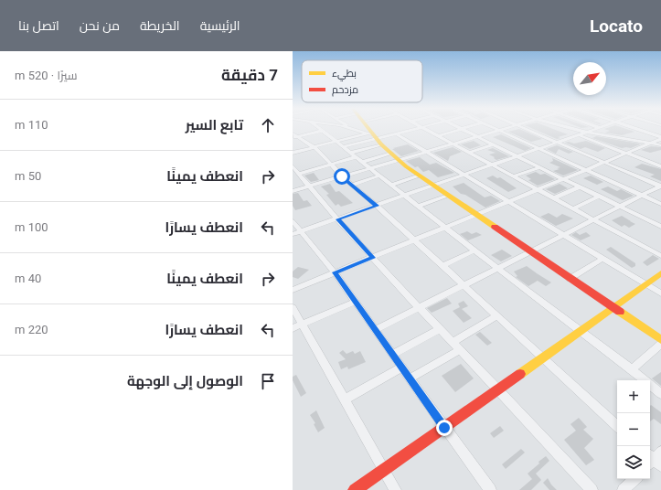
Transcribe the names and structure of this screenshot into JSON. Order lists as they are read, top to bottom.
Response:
{
  "legend": ["بطيء", "مزدحم"],
  "north": "top right",
  "page": {
    "header": "Locato",
    "nav": [
      "الرئيسية",
      "الخريطة",
      "من نحن",
      "اتصل بنا"
    ],
    "heading": ["7 دقيقة", "سيرًا · 520 m"],
    "list": [
      ["تابع السير", "110 m"],
      ["انعطف يمينًا", "50 m"],
      ["انعطف يسارًا", "100 m"],
      ["انعطف يمينًا", "40 m"],
      ["انعطف يسارًا", "220 m"],
      "الوصول إلى الوجهة"
    ],
    "map_buttons": ["+", "−"]
  }
}
